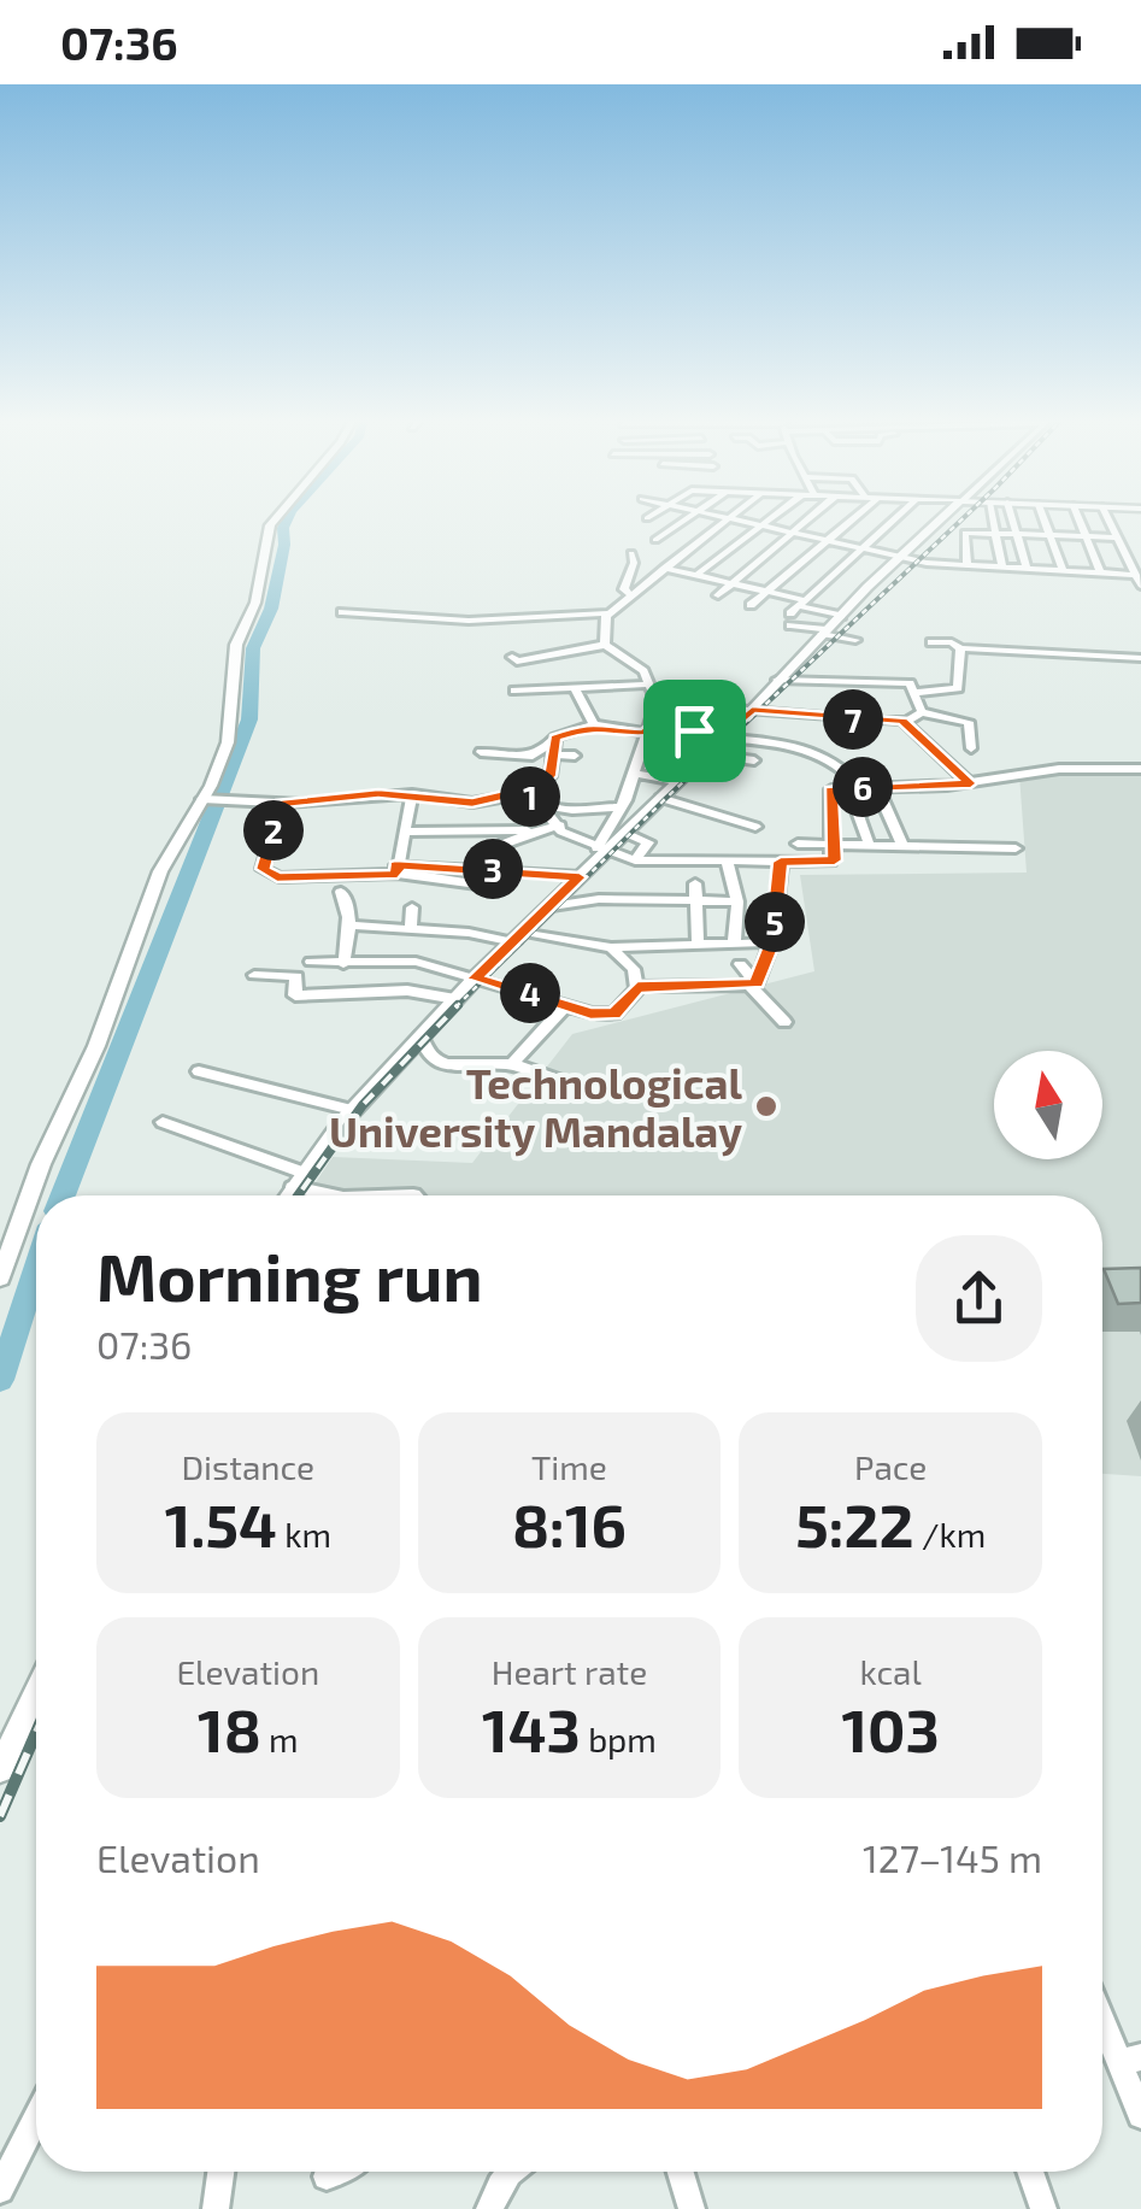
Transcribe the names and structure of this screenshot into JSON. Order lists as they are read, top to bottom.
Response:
{
  "places": ["Technological University Mandalay"],
  "north": "top",
  "page": {
    "status": "07:36",
    "pins": [
      "7",
      "6",
      "1",
      "2",
      "3",
      "5",
      "4"
    ],
    "heading": ["Morning run", "07:36"],
    "stats": [
      ["Distance", "1.54 km"],
      ["Time", "8:16"],
      ["Pace", "5:22 /km"],
      ["Elevation", "18 m"],
      ["Heart rate", "143 bpm"],
      ["kcal", "103"]
    ],
    "chart": ["Elevation", "127–145 m"]
  }
}
